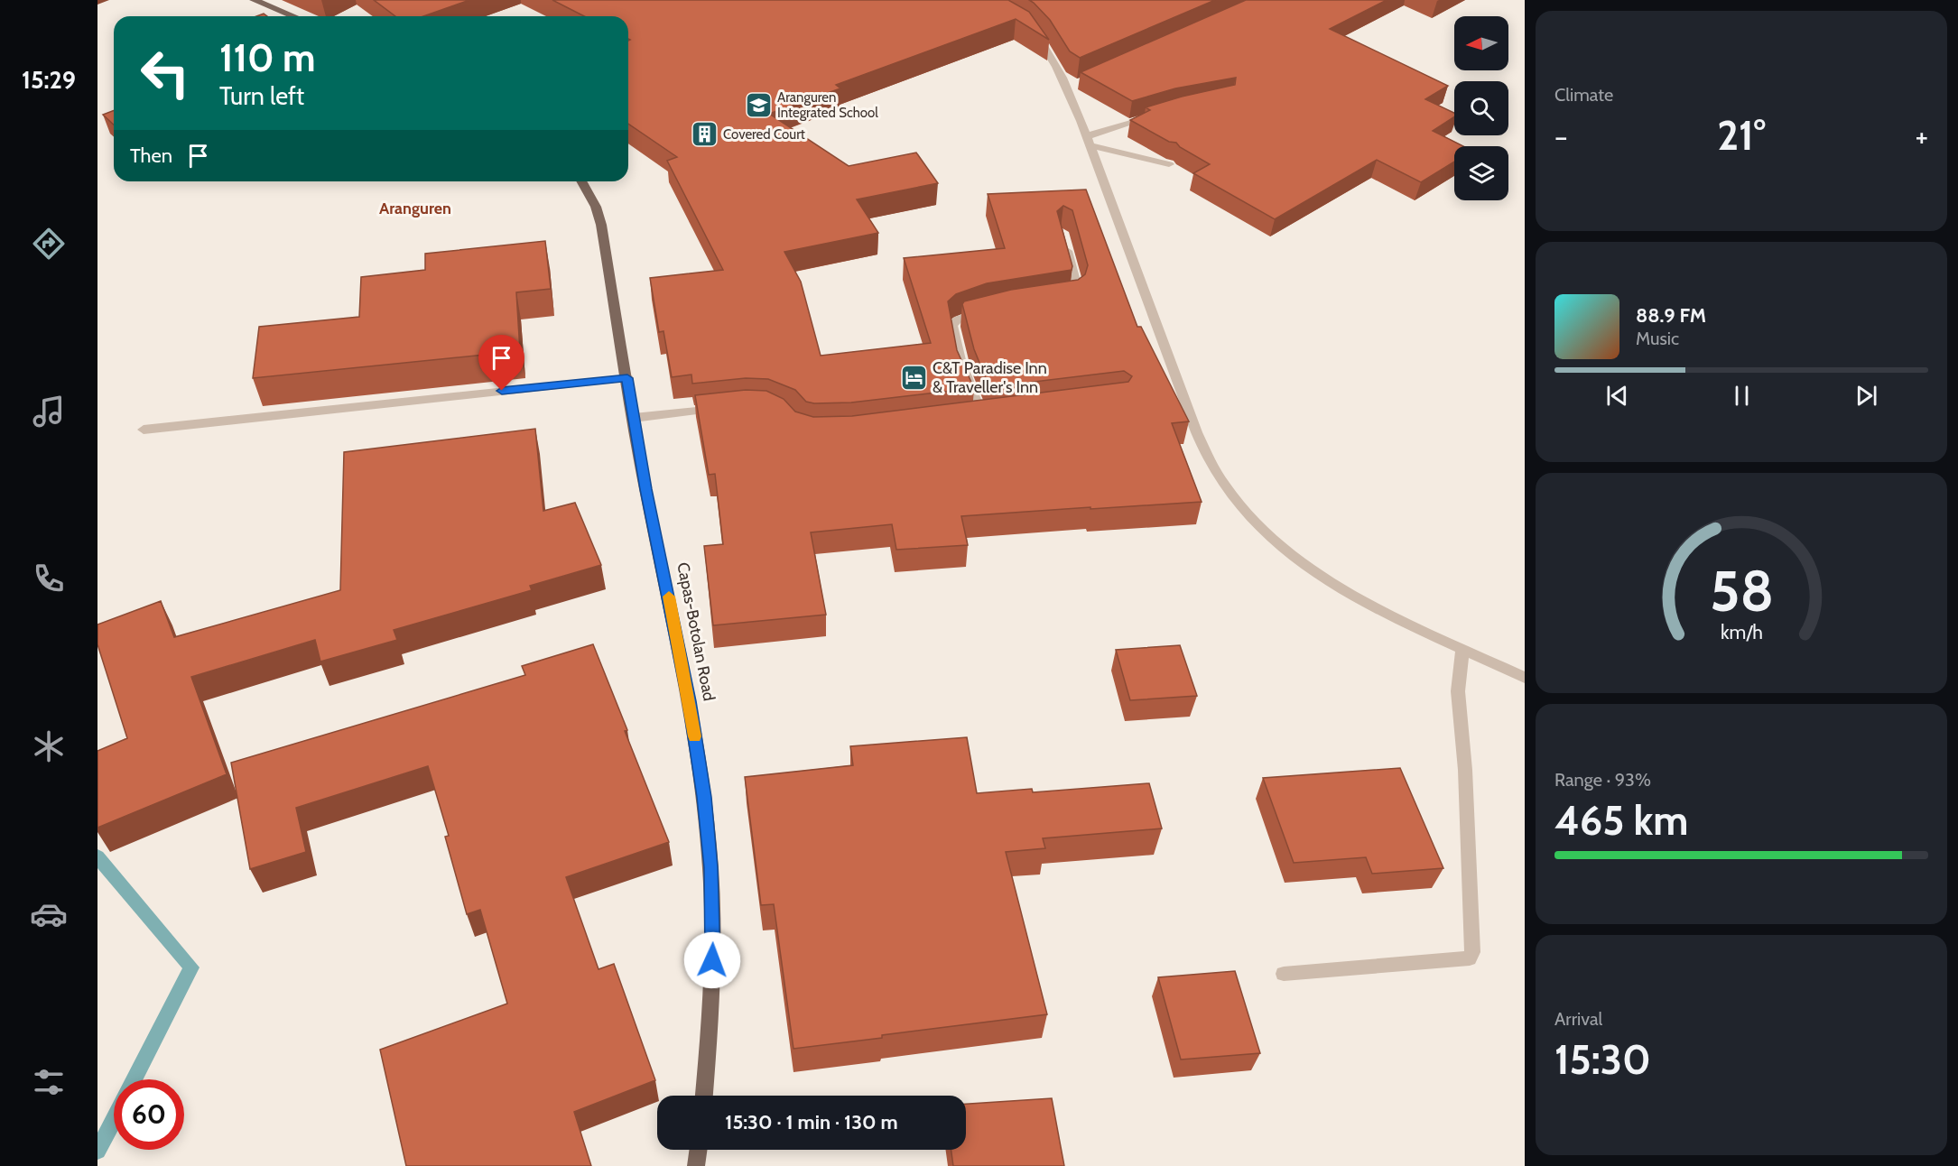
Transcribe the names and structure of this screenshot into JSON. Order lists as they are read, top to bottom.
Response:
{
  "streets": {
    "main road": ["Capas-Botolan Road"]
  },
  "districts": ["Aranguren"],
  "places": {
    "school or university": ["Aranguren Integrated School"],
    "building": ["Covered Court"],
    "hotel": ["C&T Paradise Inn & Traveller's Inn"]
  },
  "north": "left",
  "page": {
    "tabs": "15:29",
    "tile": [
      "Climate",
      ["Range · 93%", "465 km"],
      ["Arrival", "15:30"]
    ],
    "turn": ["110 m", "Turn left"],
    "heat": ["−", "21°", "+"],
    "then": "Then",
    "song": ["88.9 FM", "Music"],
    "limit": "60",
    "trip": "15:30 · 1 min · 130 m",
    "gauge": ["58", "km/h"]
  }
}
